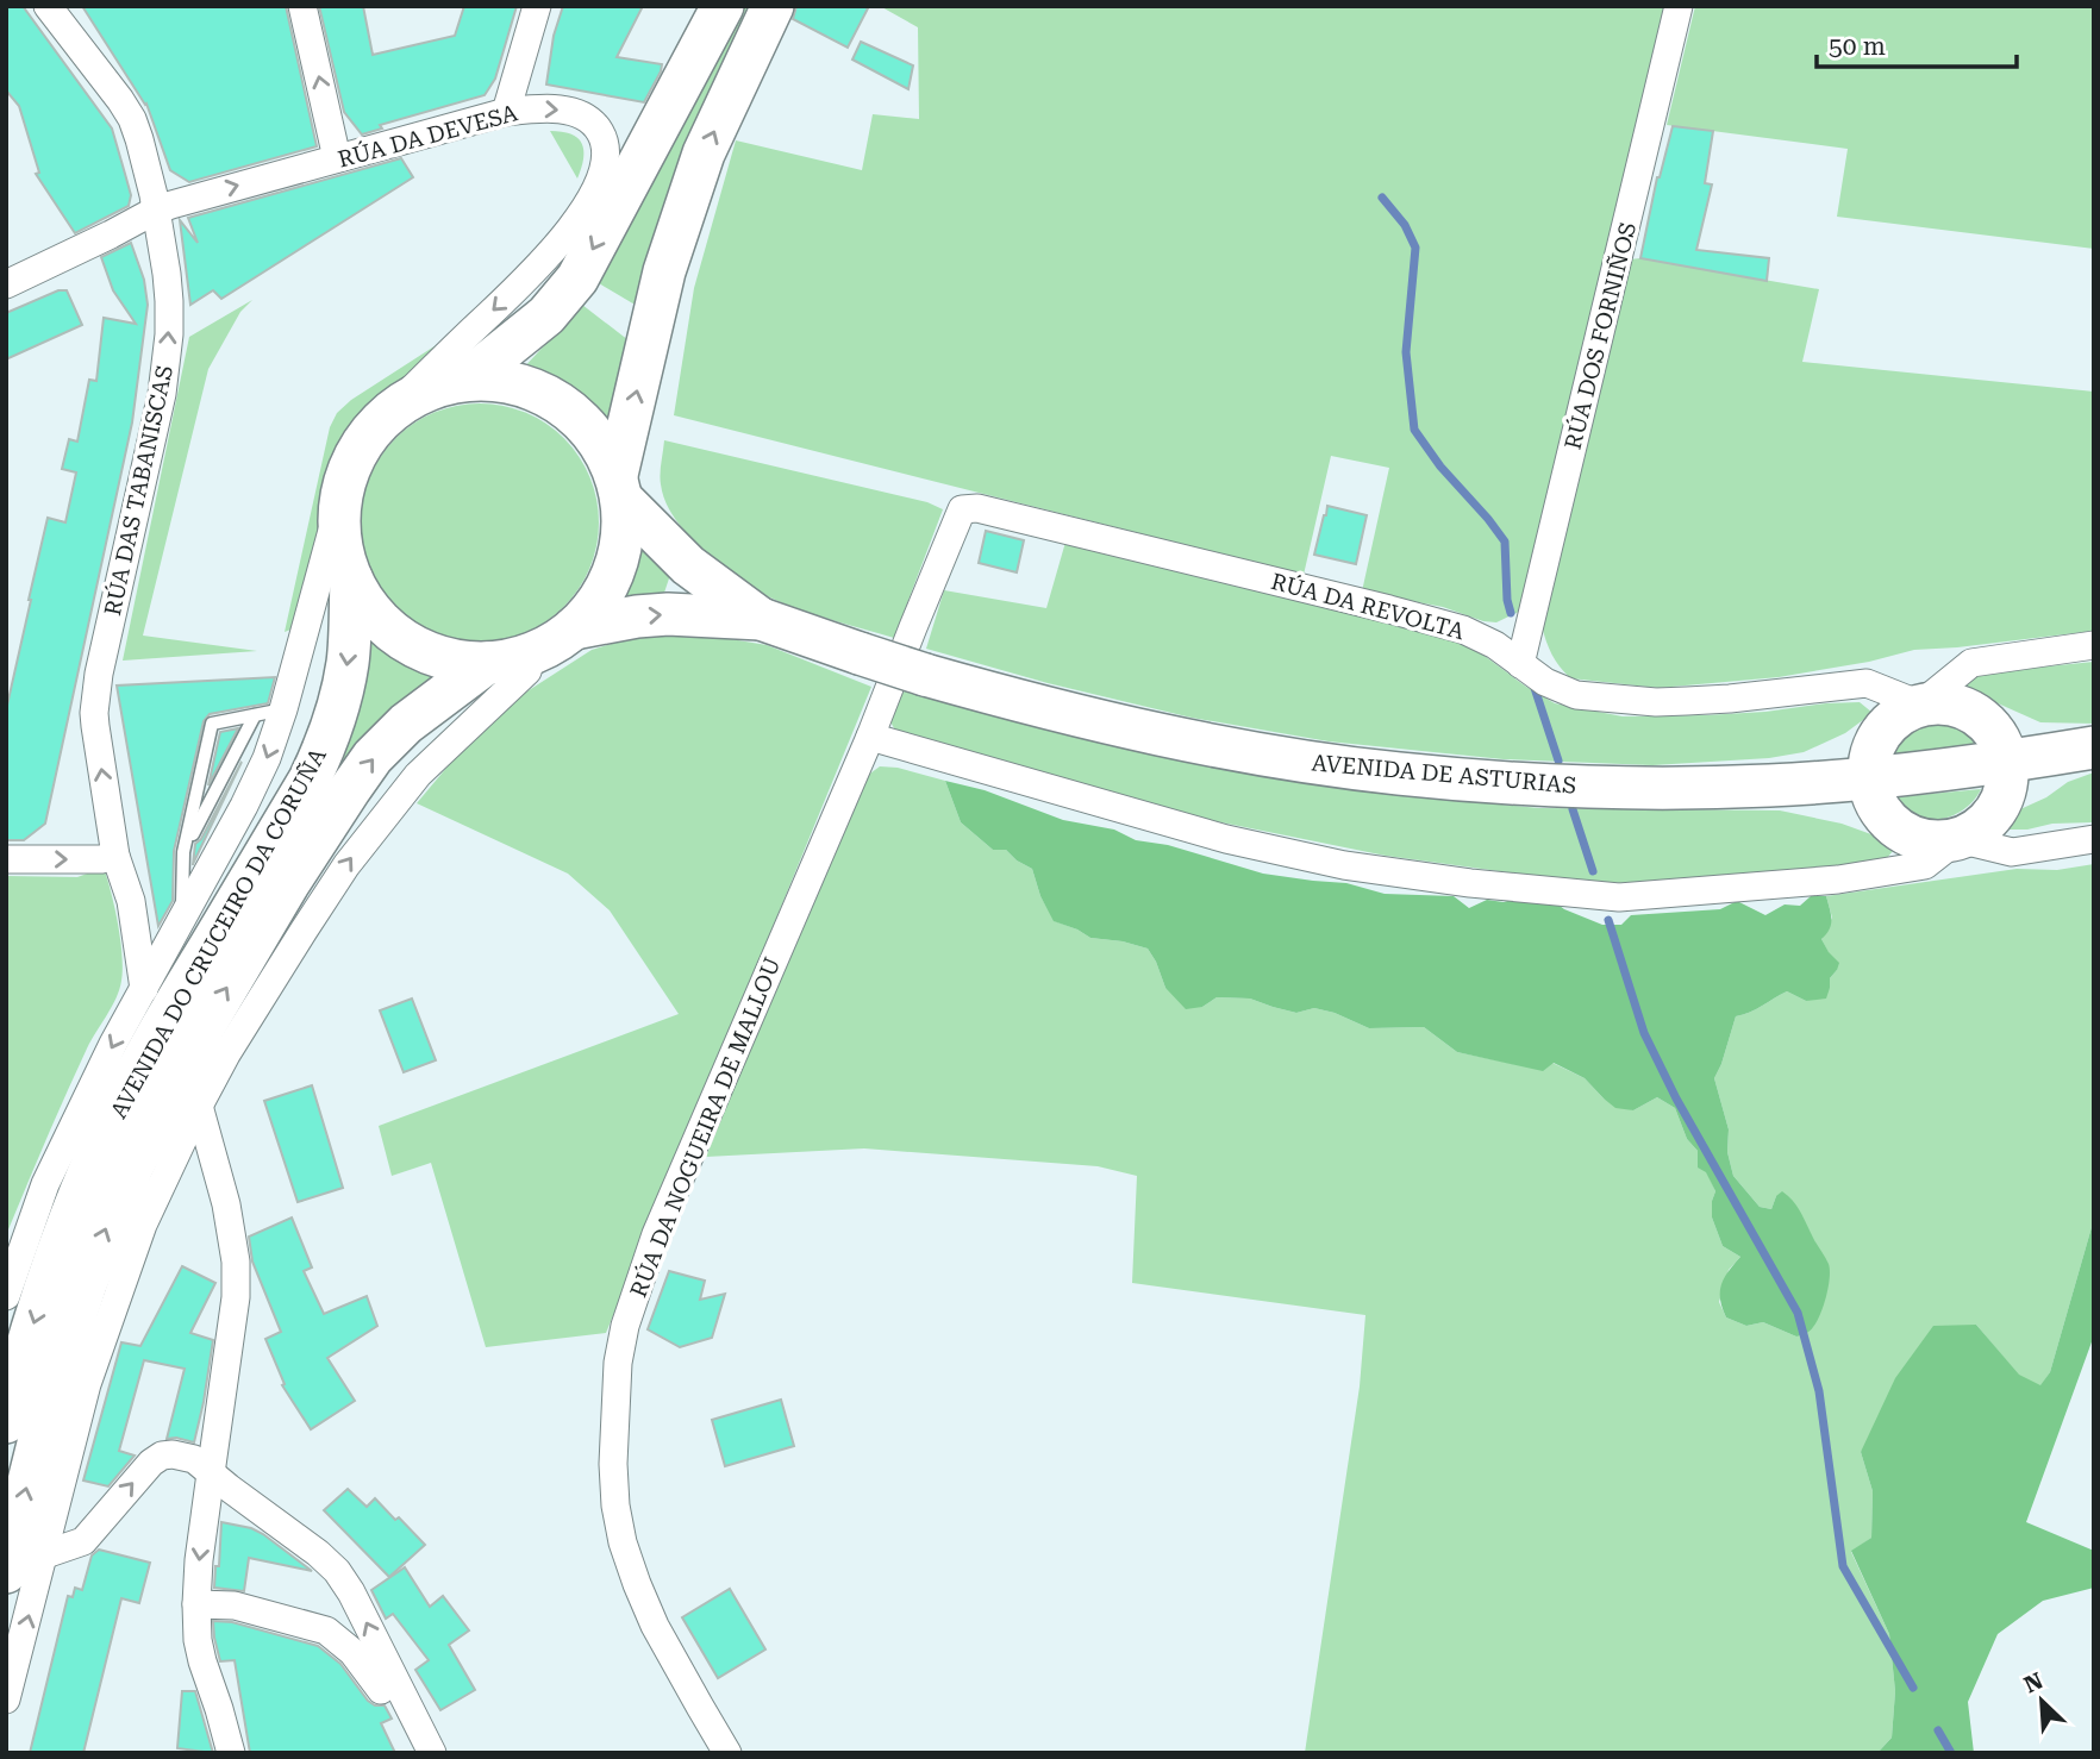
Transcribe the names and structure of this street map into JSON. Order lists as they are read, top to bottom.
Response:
{
  "streets": {
    "main road": ["AVENIDA DE ASTURIAS", "AVENIDA DO CRUCEIRO DA CORUÑA"],
    "street": [
      "RÚA DA DEVESA",
      "RÚA DOS FORNIÑOS",
      "RÚA DAS TABANISCAS",
      "RÚA DA REVOLTA",
      "RÚA DA NOGUEIRA DE MALLOU"
    ]
  },
  "crossings": [
    ["RÚA DA DEVESA", "RÚA DAS TABANISCAS"],
    ["RÚA DA DEVESA", "AVENIDA DE ASTURIAS"],
    ["RÚA DA DEVESA", "AVENIDA DO CRUCEIRO DA CORUÑA"],
    ["RÚA DOS FORNIÑOS", "RÚA DA REVOLTA"],
    ["RÚA DAS TABANISCAS", "AVENIDA DO CRUCEIRO DA CORUÑA"],
    ["RÚA DA REVOLTA", "RÚA DA NOGUEIRA DE MALLOU"],
    ["AVENIDA DE ASTURIAS", "AVENIDA DO CRUCEIRO DA CORUÑA"]
  ],
  "one_way": ["RÚA DAS TABANISCAS"],
  "scale_bar": "50 m",
  "north": "top left"
}
